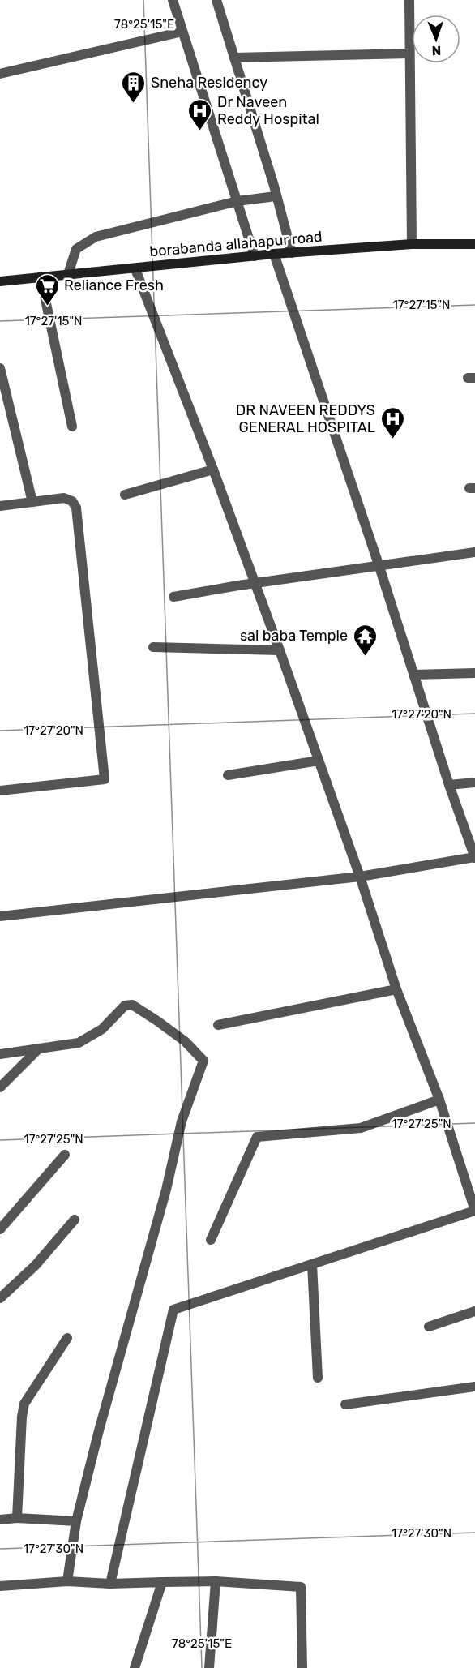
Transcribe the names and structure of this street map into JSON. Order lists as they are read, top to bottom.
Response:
{
  "streets": {
    "main road": ["borabanda allahapur road"]
  },
  "places": {
    "building": ["Sneha Residency"],
    "hospital": ["Dr Naveen Reddy Hospital", "DR NAVEEN REDDYS GENERAL HOSPITAL"],
    "supermarket": ["Reliance Fresh"],
    "temple": ["sai baba Temple"]
  },
  "north": "bottom",
  "coordinates": [
    "78°25'15\"E",
    "17°27'15\"N",
    "17°27'20\"N",
    "17°27'25\"N",
    "17°27'30\"N"
  ]
}
